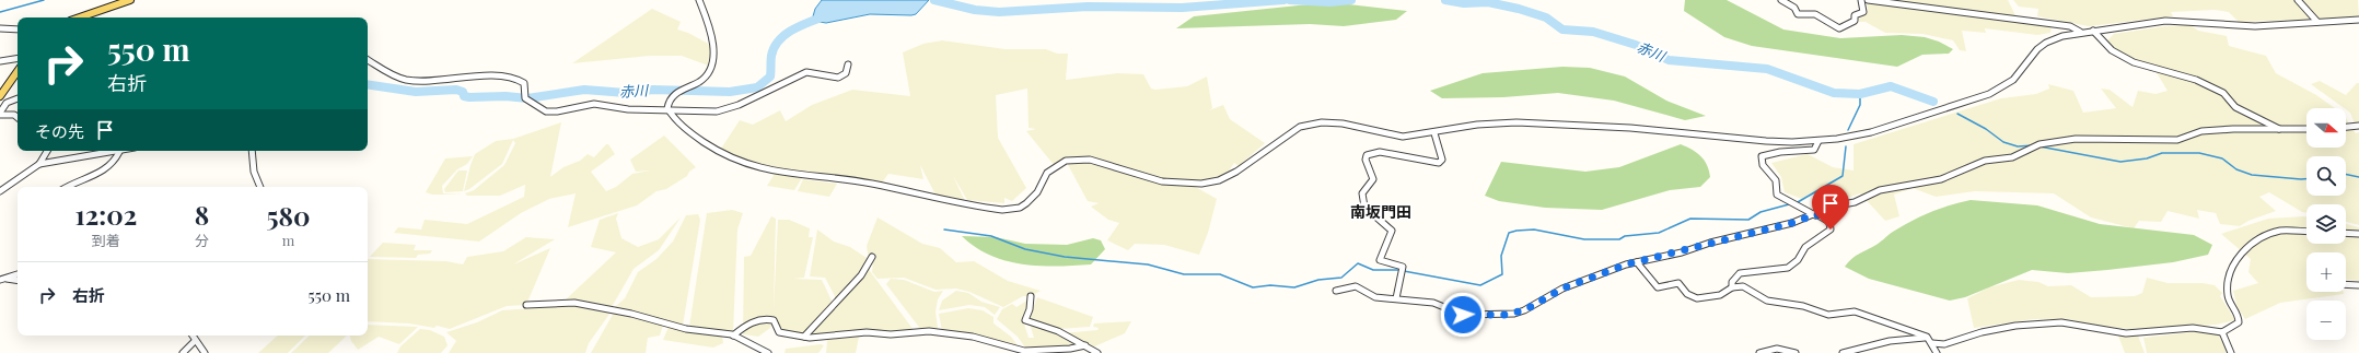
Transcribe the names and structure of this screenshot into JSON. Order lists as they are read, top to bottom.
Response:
{
  "districts": ["南坂門田"],
  "water": ["赤川"],
  "north": "right",
  "page": {
    "turn": ["550 m", "右折"],
    "map_buttons": ["+", "−"],
    "then": "その先",
    "eta": [
      "12:02",
      "到着",
      "8",
      "分",
      "580",
      "m"
    ],
    "list": [
      {
        "name": "右折",
        "value": "550 m"
      }
    ]
  }
}
